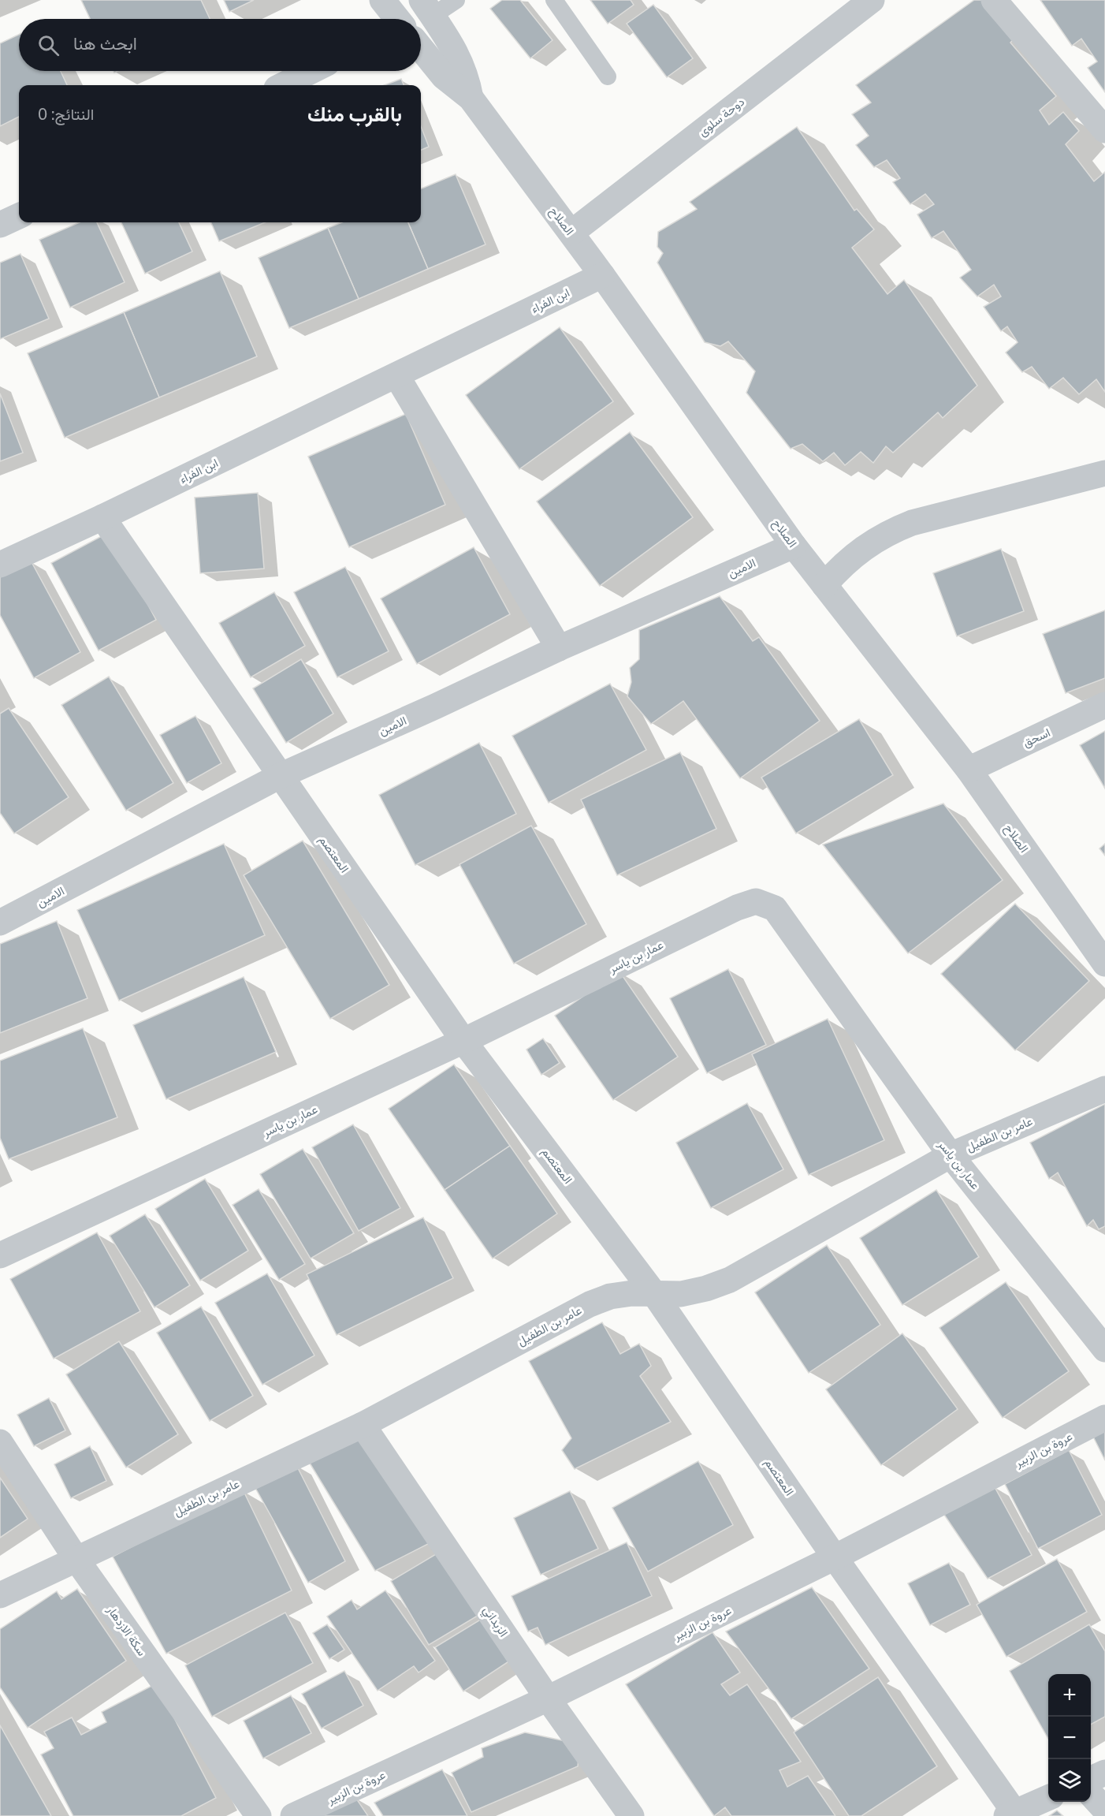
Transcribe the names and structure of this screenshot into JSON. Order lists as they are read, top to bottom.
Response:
{
  "streets": {
    "street": [
      "دوحة سلوى",
      "الصلاح",
      "ابن الفراء",
      "الامين",
      "اسحق",
      "المعتصم",
      "عمار بن ياسر",
      "عامر بن الطفيل",
      "عروة بن الزبير",
      "الزبداني",
      "سكة الازدهار"
    ]
  },
  "crossings": [
    ["دوحة سلوى", "الصلاح"],
    ["الصلاح", "ابن الفراء"],
    ["الصلاح", "الامين"],
    ["الصلاح", "اسحق"],
    ["ابن الفراء", "المعتصم"],
    ["الامين", "المعتصم"],
    ["المعتصم", "عمار بن ياسر"],
    ["المعتصم", "عامر بن الطفيل"],
    ["المعتصم", "عروة بن الزبير"],
    ["عمار بن ياسر", "عامر بن الطفيل"],
    ["عامر بن الطفيل", "الزبداني"],
    ["عامر بن الطفيل", "سكة الازدهار"],
    ["عروة بن الزبير", "الزبداني"]
  ],
  "page": {
    "search": "ابحث هنا",
    "heading": ["بالقرب منك", "النتائج: 0"],
    "map_buttons": ["+", "−"]
  }
}
